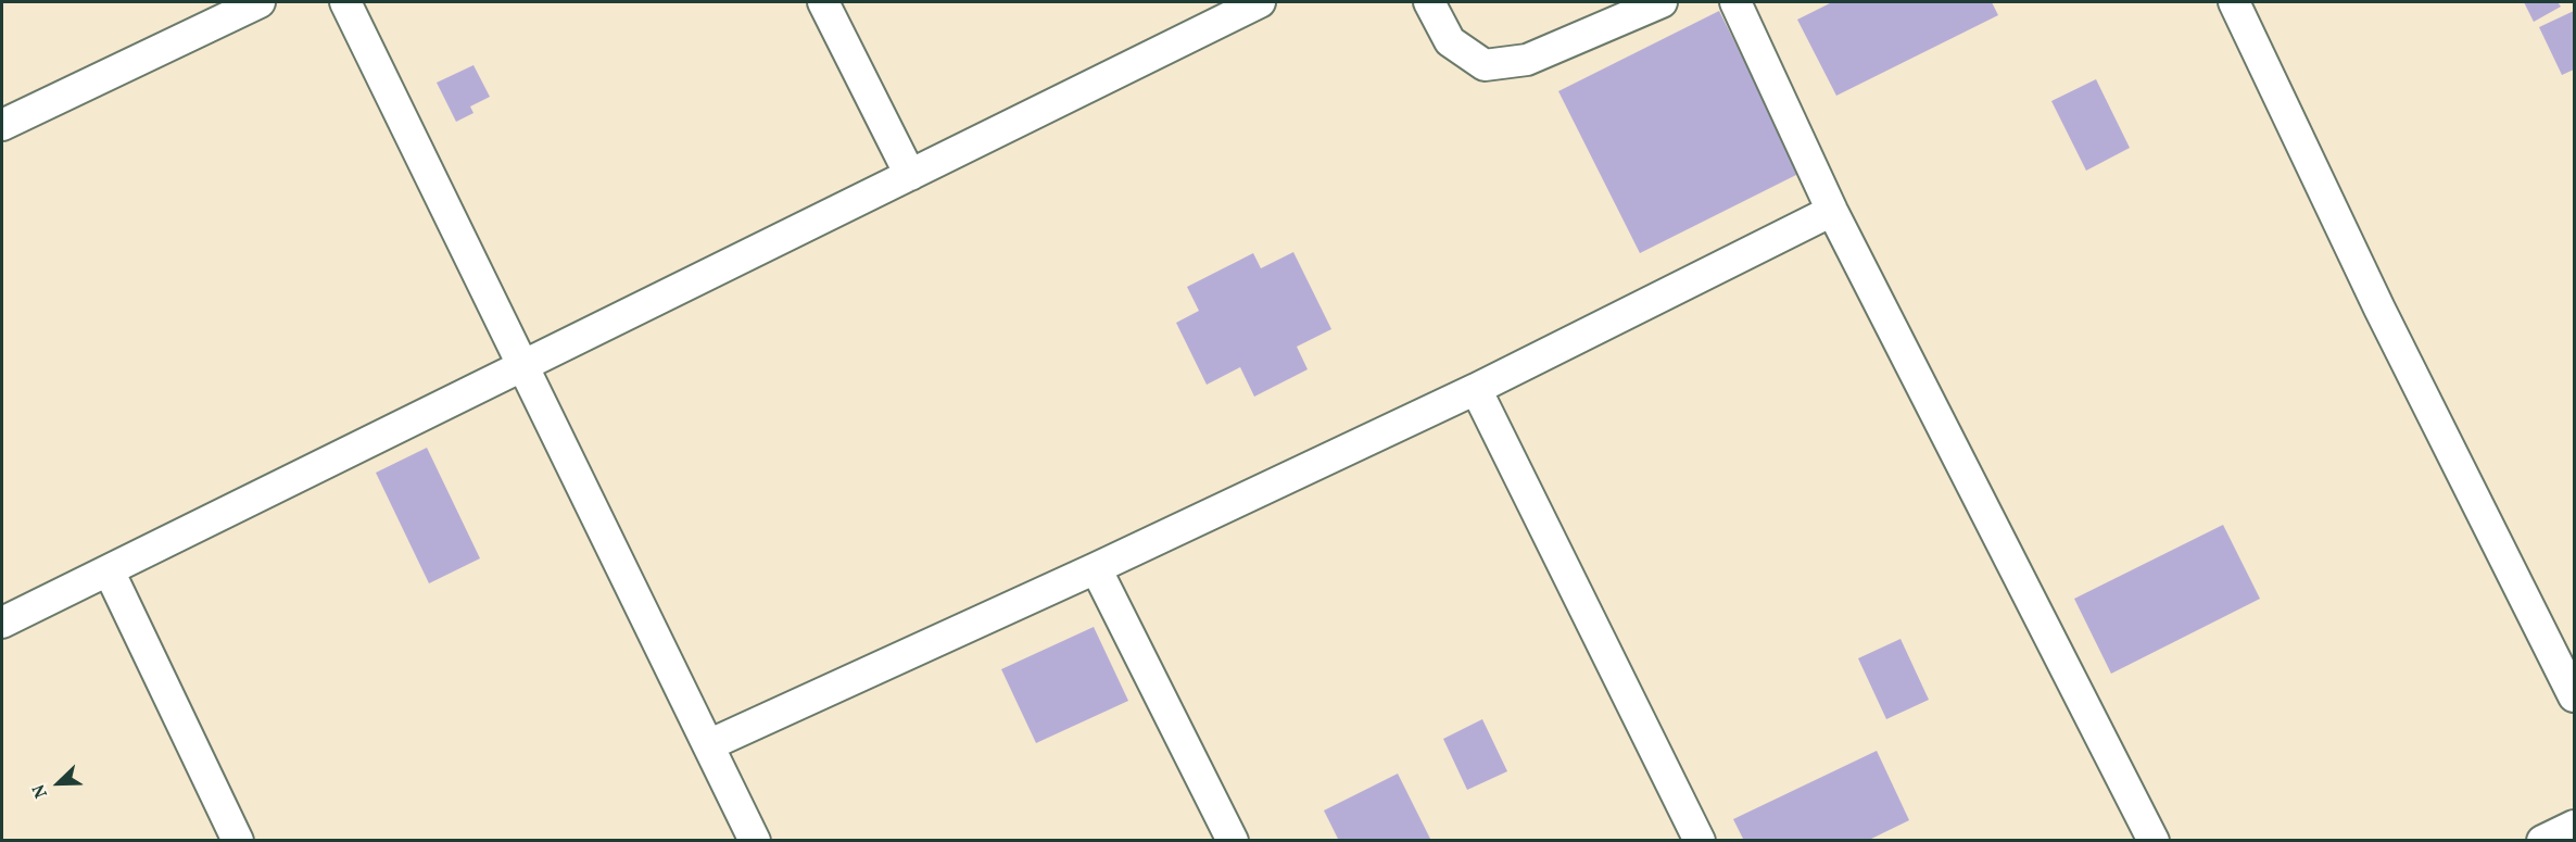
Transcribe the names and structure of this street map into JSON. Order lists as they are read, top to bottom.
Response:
{
  "north": "bottom left"
}
